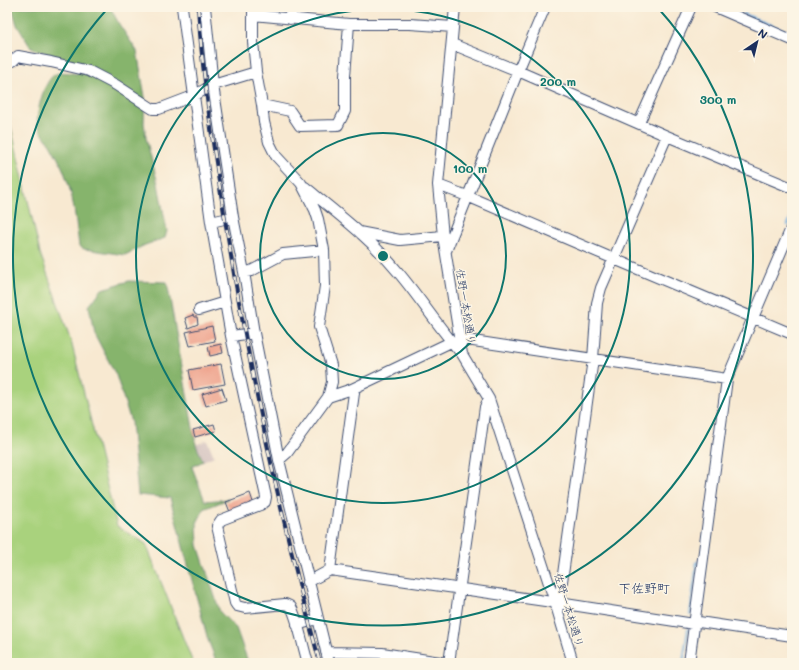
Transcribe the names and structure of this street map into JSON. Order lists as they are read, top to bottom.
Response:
{
  "streets": {
    "street": ["佐野一本松通り"]
  },
  "districts": ["下佐野町"],
  "north": "top right",
  "rings": ["200 m", "300 m", "100 m"]
}
